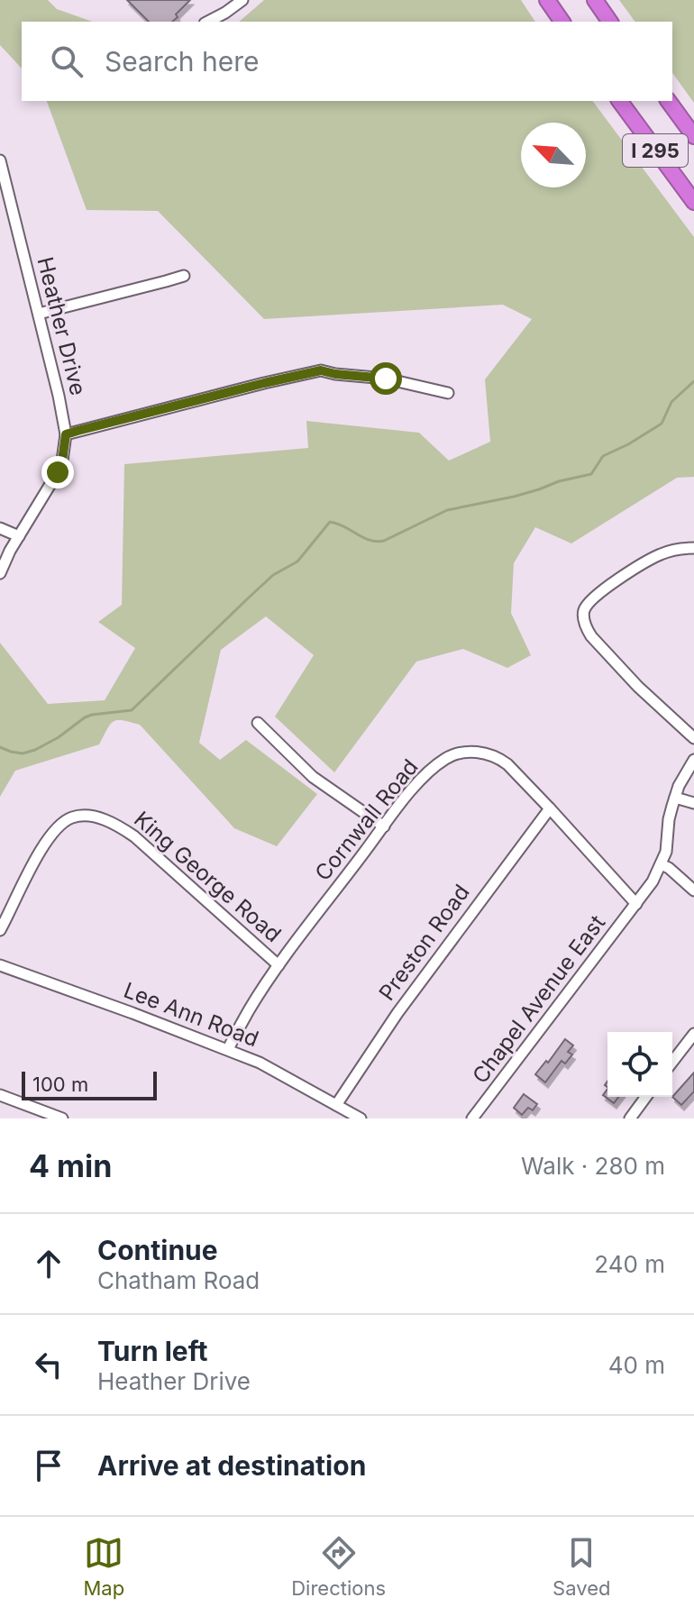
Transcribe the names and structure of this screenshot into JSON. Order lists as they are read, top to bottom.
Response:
{
  "streets": {
    "highway": ["I 295"],
    "street": [
      "Heather Drive",
      "Cornwall Road",
      "King George Road",
      "Preston Road",
      "Chapel Avenue East",
      "Lee Ann Road"
    ]
  },
  "crossings": [
    ["Cornwall Road", "King George Road"],
    ["Cornwall Road", "Preston Road"],
    ["Cornwall Road", "Chapel Avenue East"],
    ["Cornwall Road", "Lee Ann Road"],
    ["Preston Road", "Lee Ann Road"]
  ],
  "scale_bar": "100 m",
  "north": "top left",
  "page": {
    "search": "Search here",
    "scale": "100 m",
    "heading": ["4 min", "Walk · 280 m"],
    "list": [
      ["Continue", "Chatham Road", "240 m"],
      ["Turn left", "Heather Drive", "40 m"],
      "Arrive at destination"
    ],
    "nav": ["Map", "Directions", "Saved"]
  }
}
